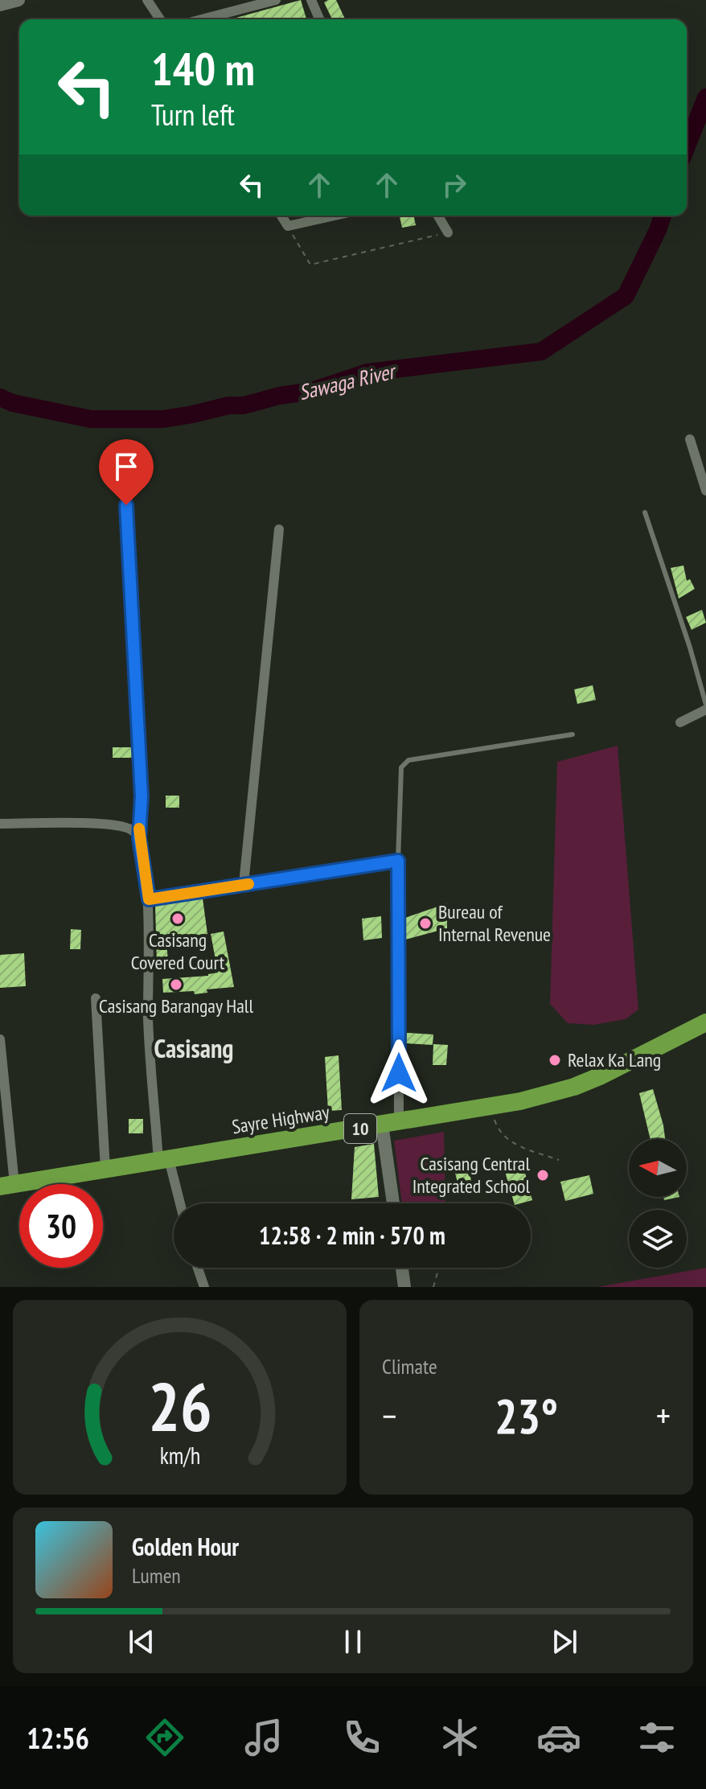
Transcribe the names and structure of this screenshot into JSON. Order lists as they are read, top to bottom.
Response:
{
  "streets": {
    "highway": ["Sayre Highway", "10"]
  },
  "districts": ["Casisang"],
  "water": ["Sawaga River"],
  "places": [
    "Casisang Covered Court",
    "Bureau of Internal Revenue",
    "Casisang Barangay Hall",
    "Relax Ka Lang",
    "Casisang Central Integrated School"
  ],
  "north": "left",
  "page": {
    "turn": ["140 m", "Turn left"],
    "limit": "30",
    "trip": "12:58 · 2 min · 570 m",
    "tile": "Climate",
    "heat": ["−", "23°", "+"],
    "song": ["Golden Hour", "Lumen"],
    "tabs": "12:56",
    "gauge": ["26", "km/h"]
  }
}
